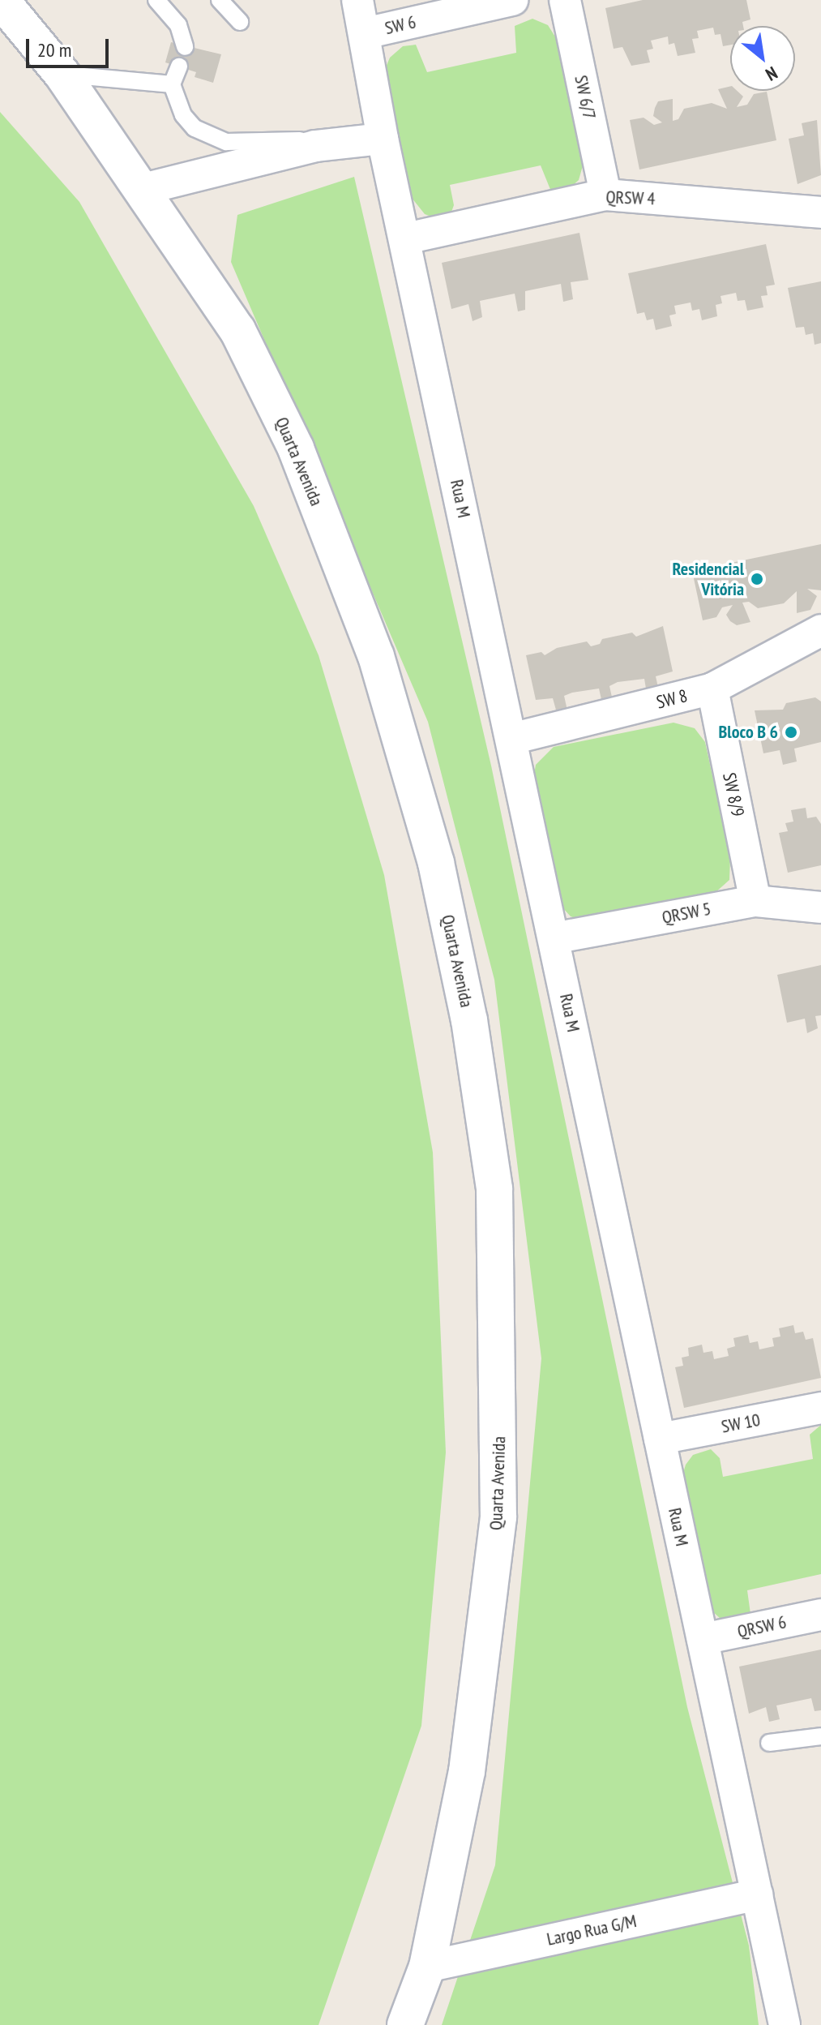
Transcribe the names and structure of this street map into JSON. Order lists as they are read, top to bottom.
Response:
{
  "streets": {
    "main road": ["Quarta Avenida"],
    "street": [
      "SW 6",
      "SW 6/7",
      "QRSW 4",
      "Rua M",
      "SW 8",
      "SW 8/9",
      "QRSW 5",
      "SW 10",
      "QRSW 6",
      "Largo Rua G/M"
    ]
  },
  "crossings": [
    ["SW 6", "Rua M"],
    ["SW 6/7", "QRSW 4"],
    ["QRSW 4", "Rua M"],
    ["Quarta Avenida", "Largo Rua G/M"],
    ["Rua M", "SW 8"],
    ["Rua M", "QRSW 5"],
    ["Rua M", "SW 10"],
    ["Rua M", "QRSW 6"],
    ["Rua M", "Largo Rua G/M"],
    ["SW 8", "SW 8/9"],
    ["SW 8/9", "QRSW 5"]
  ],
  "places": ["Residencial Vitória", "Bloco B 6"],
  "scale_bar": "20 m",
  "north": "bottom right"
}
